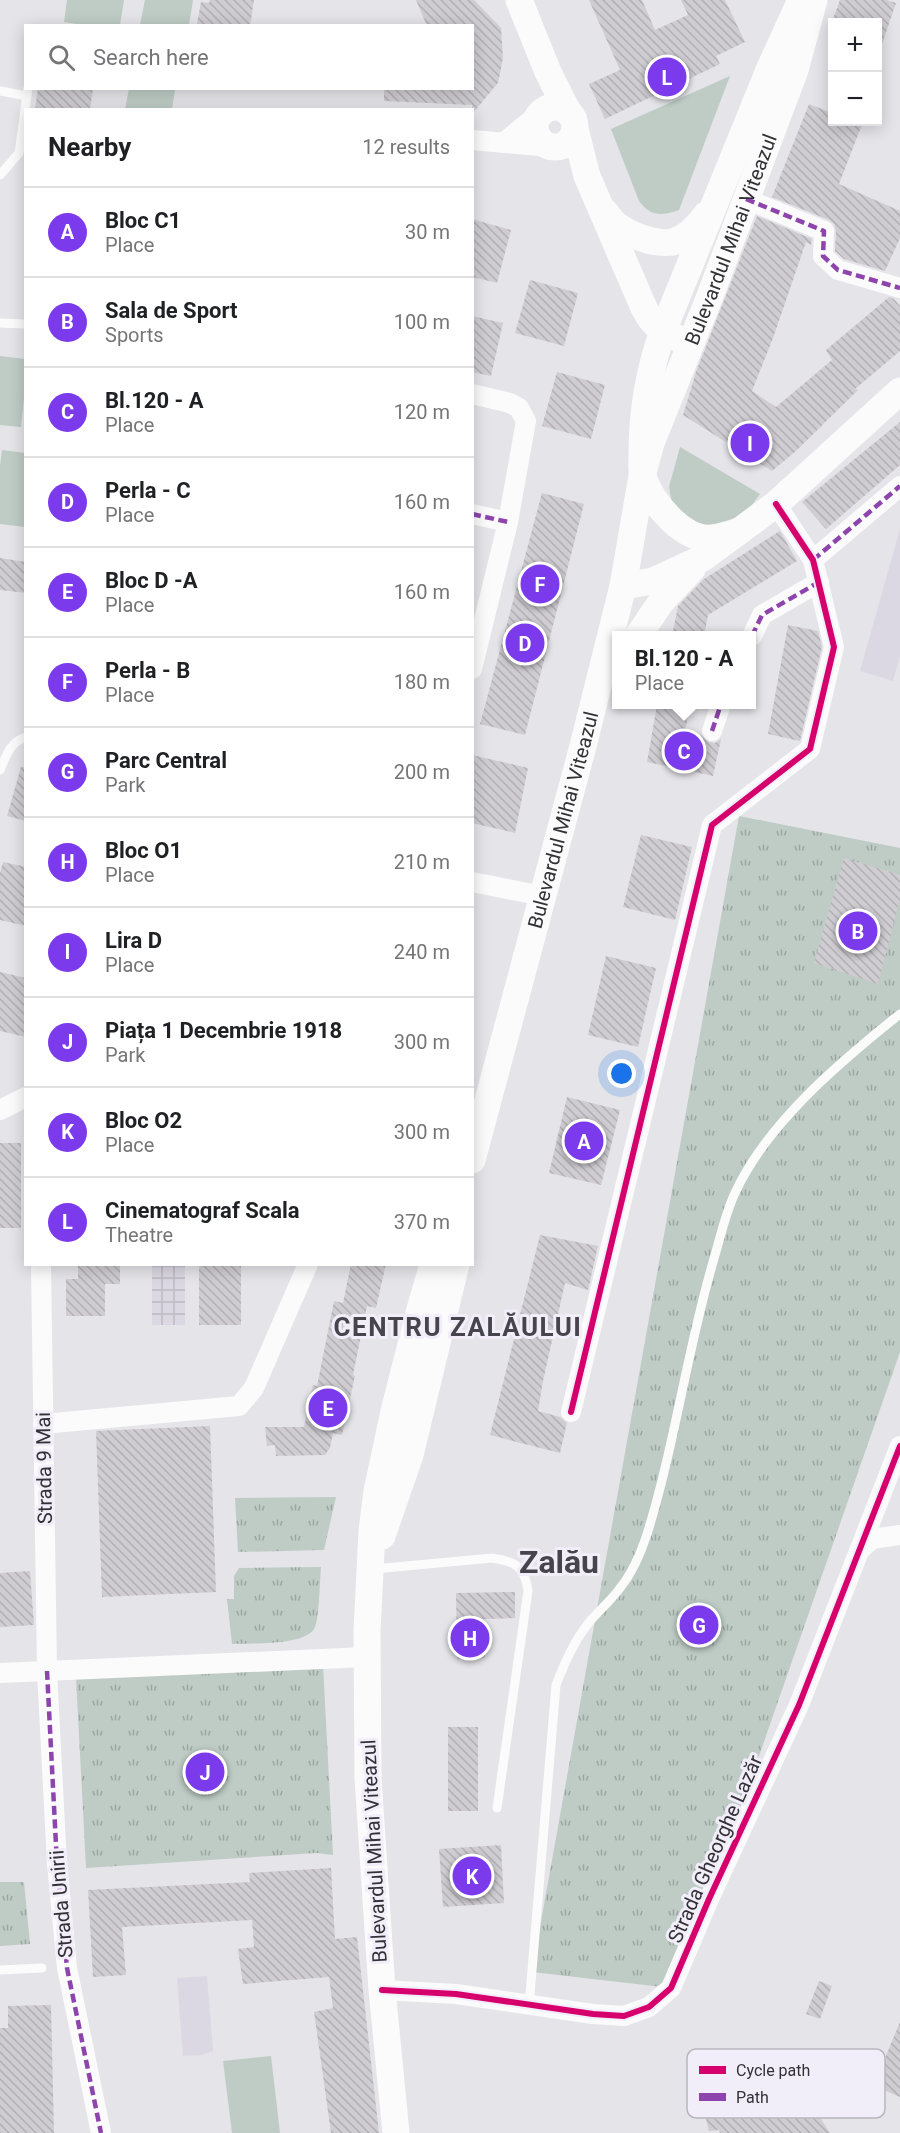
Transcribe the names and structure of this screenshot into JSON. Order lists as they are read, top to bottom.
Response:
{
  "streets": {
    "main road": ["Bulevardul Mihai Viteazul"],
    "street": ["Strada 9 Mai", "Strada Gheorghe Lazăr", "Strada Unirii"]
  },
  "crossings": [
    ["Bulevardul Mihai Viteazul", "Strada Gheorghe Lazăr"],
    ["Strada 9 Mai", "Strada Unirii"]
  ],
  "districts": ["CENTRU ZALĂULUI", "Zalău"],
  "legend": ["Cycle path", "Path"],
  "page": {
    "map_buttons": ["+", "−"],
    "search": "Search here",
    "pins": [
      "L",
      "I",
      "F",
      "D",
      "C",
      "B",
      "A",
      "E",
      "G",
      "H",
      "J",
      "K"
    ],
    "heading": ["Nearby", "12 results"],
    "list": [
      {
        "mark": "A",
        "name": "Bloc C1",
        "note": "Place",
        "value": "30 m"
      },
      {
        "mark": "B",
        "name": "Sala de Sport",
        "note": "Sports",
        "value": "100 m"
      },
      {
        "mark": "C",
        "name": "Bl.120 - A",
        "note": "Place",
        "value": "120 m"
      },
      {
        "mark": "D",
        "name": "Perla - C",
        "note": "Place",
        "value": "160 m"
      },
      {
        "mark": "E",
        "name": "Bloc D -A",
        "note": "Place",
        "value": "160 m"
      },
      {
        "mark": "F",
        "name": "Perla - B",
        "note": "Place",
        "value": "180 m"
      },
      {
        "mark": "G",
        "name": "Parc Central",
        "note": "Park",
        "value": "200 m"
      },
      {
        "mark": "H",
        "name": "Bloc O1",
        "note": "Place",
        "value": "210 m"
      },
      {
        "mark": "I",
        "name": "Lira D",
        "note": "Place",
        "value": "240 m"
      },
      {
        "mark": "J",
        "name": "Piața 1 Decembrie 1918",
        "note": "Park",
        "value": "300 m"
      },
      {
        "mark": "K",
        "name": "Bloc O2",
        "note": "Place",
        "value": "300 m"
      },
      {
        "mark": "L",
        "name": "Cinematograf Scala",
        "note": "Theatre",
        "value": "370 m"
      }
    ],
    "popup": ["Bl.120 - A", "Place"]
  }
}
